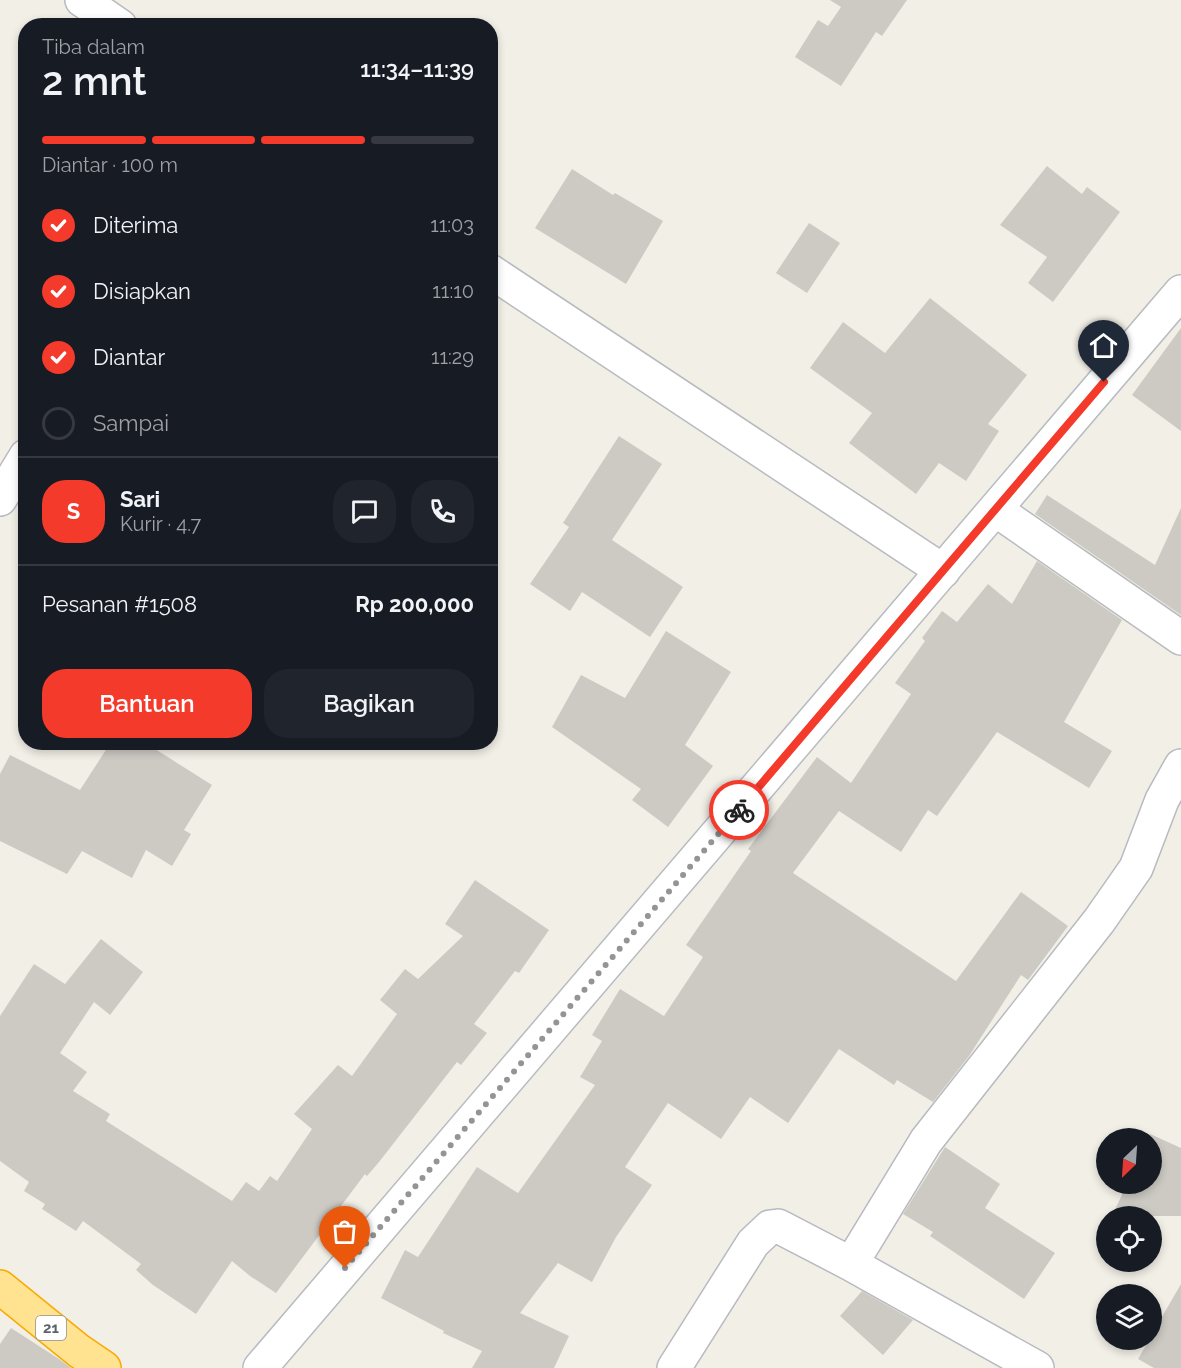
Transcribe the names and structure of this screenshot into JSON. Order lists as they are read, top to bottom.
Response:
{
  "streets": {
    "highway": ["21"]
  },
  "north": "bottom left",
  "page": {
    "heading": ["2 mnt", "Tiba dalam", "11:34–11:39"],
    "panel": [
      "Sari",
      "Kurir · 4.7",
      "Pesanan #1508",
      "Rp 200,000"
    ],
    "bar": "Diantar · 100 m",
    "list": [
      ["Diterima", "11:03"],
      ["Disiapkan", "11:10"],
      ["Diantar", "11:29"],
      "Sampai"
    ],
    "round": "S",
    "buttons": ["Bantuan", "Bagikan"]
  }
}
